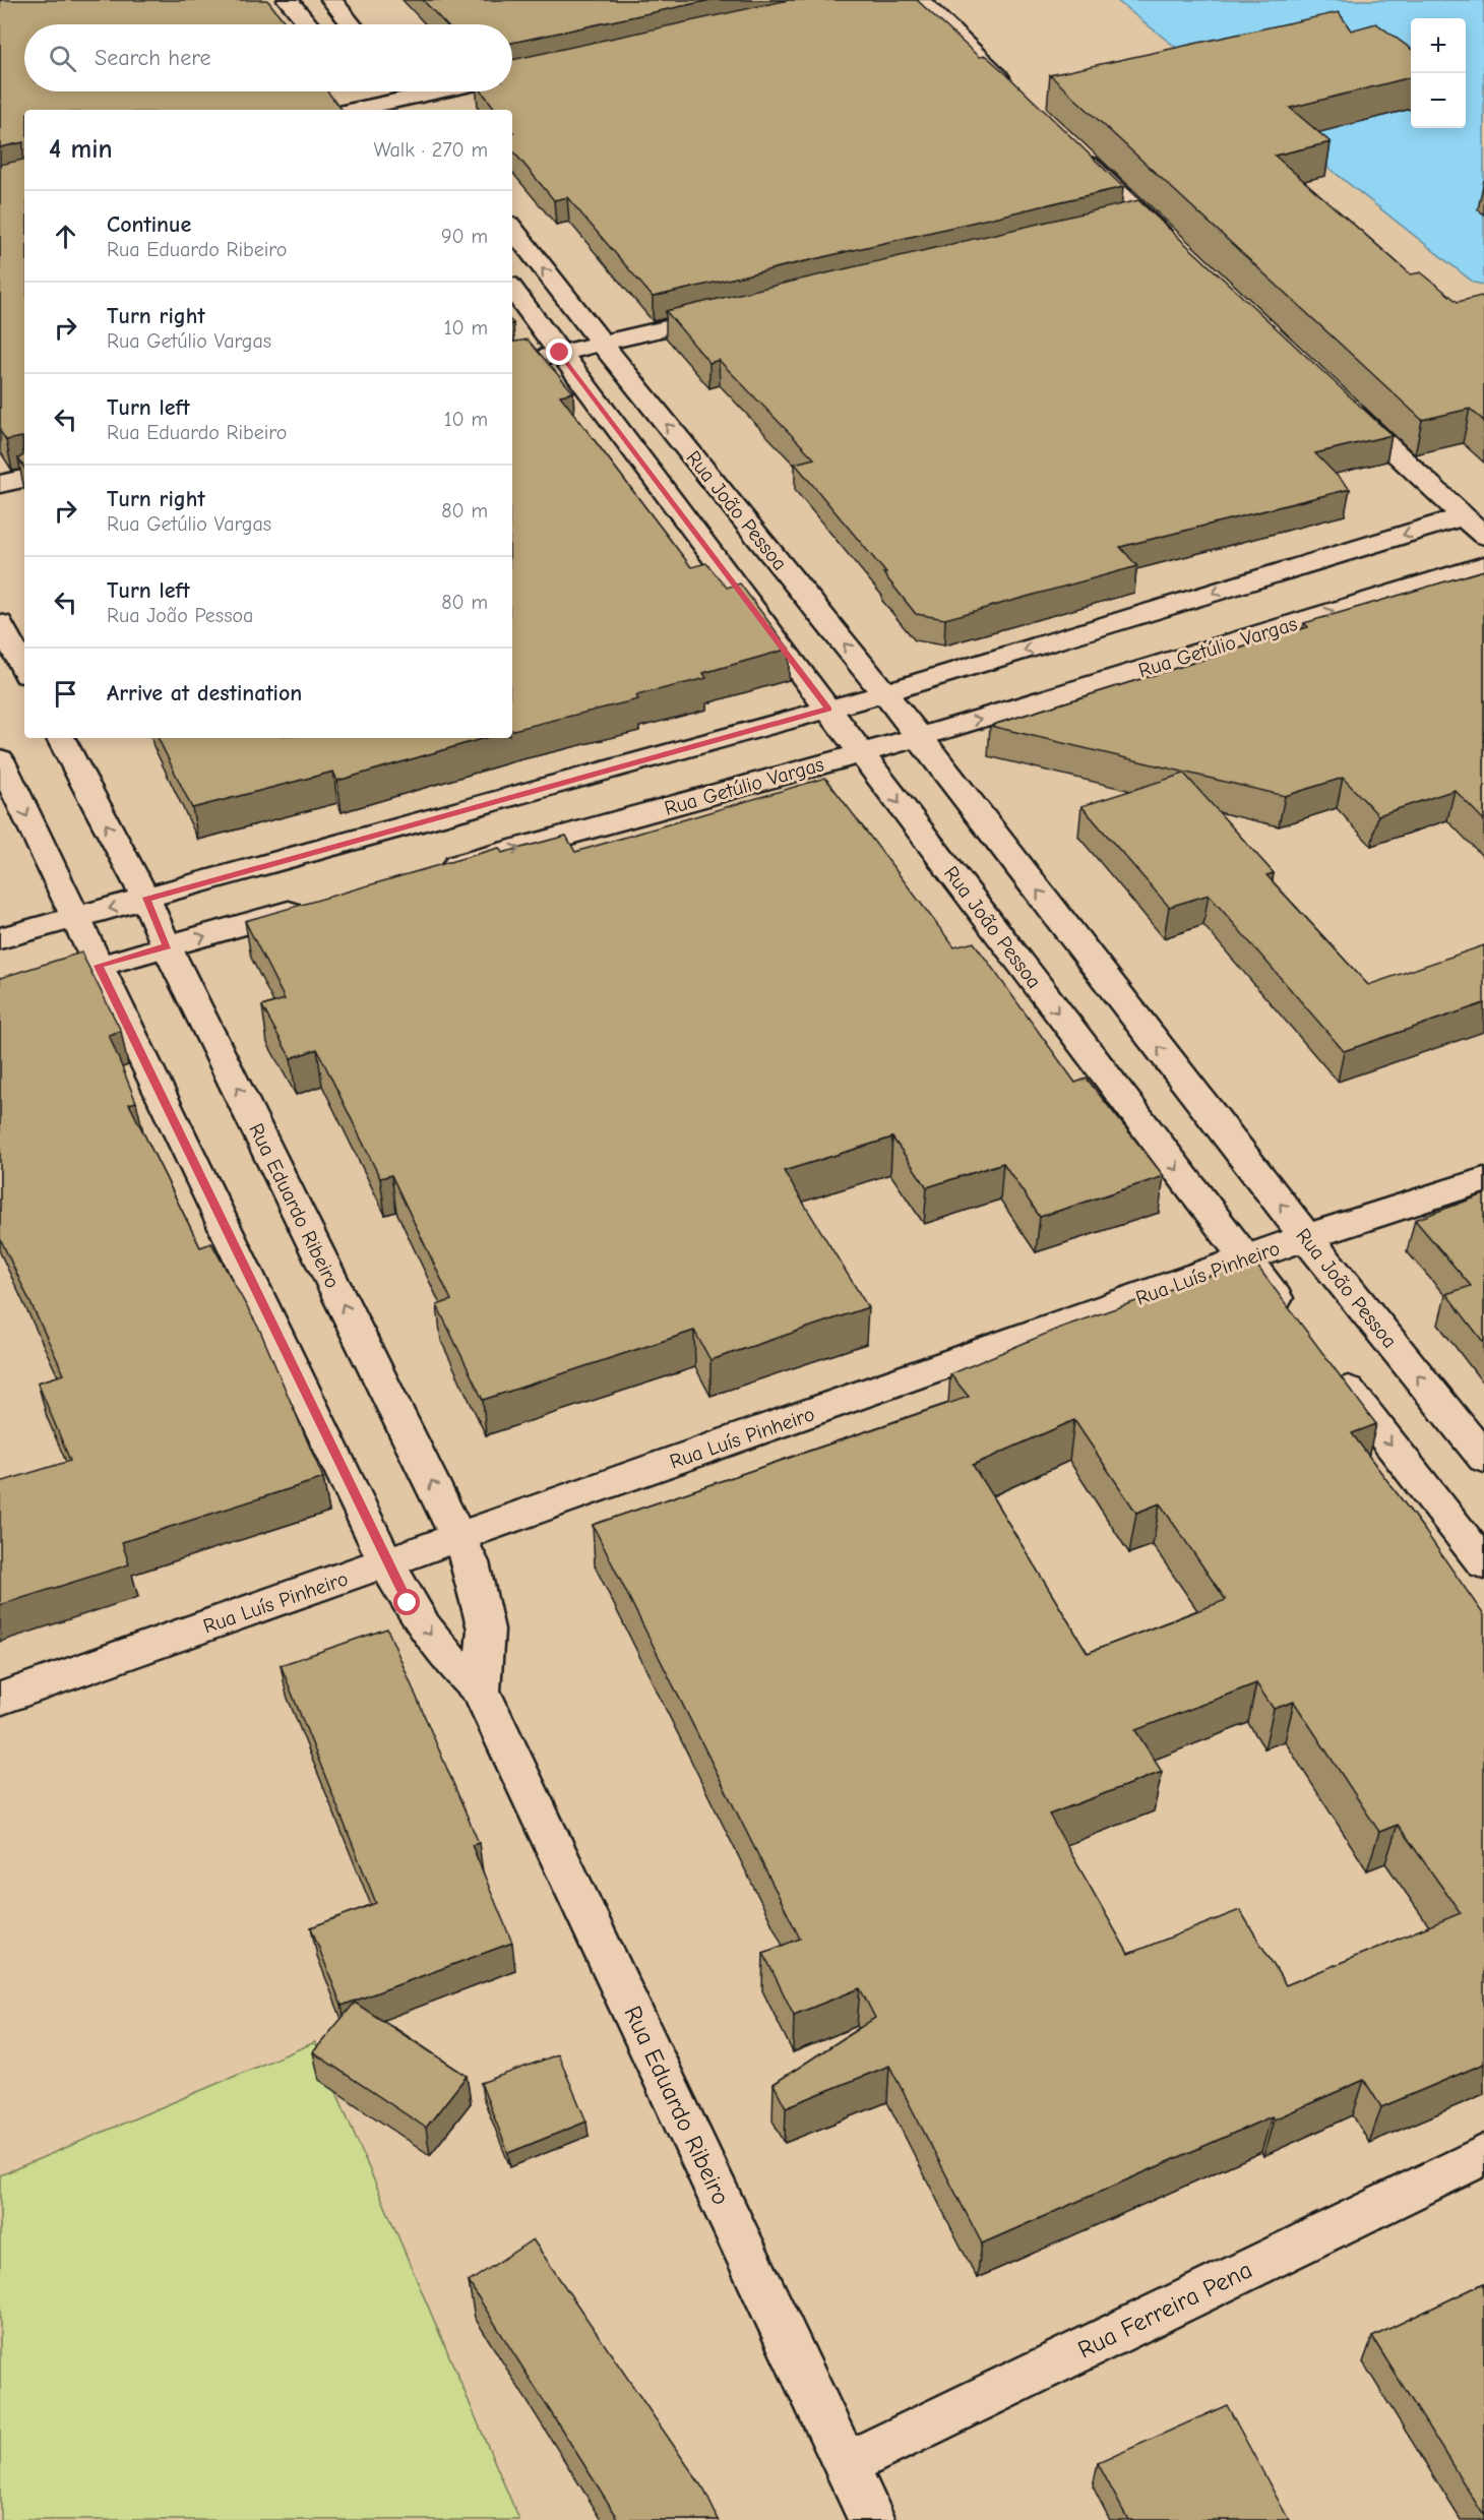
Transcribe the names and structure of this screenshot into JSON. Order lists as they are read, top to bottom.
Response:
{
  "streets": {
    "street": [
      "Rua João Pessoa",
      "Rua Getúlio Vargas",
      "Rua Eduardo Ribeiro",
      "Rua Luís Pinheiro",
      "Rua Ferreira Pena"
    ]
  },
  "crossings": [
    ["Rua João Pessoa", "Rua Getúlio Vargas"],
    ["Rua João Pessoa", "Rua Luís Pinheiro"],
    ["Rua Eduardo Ribeiro", "Rua Luís Pinheiro"],
    ["Rua Eduardo Ribeiro", "Rua Ferreira Pena"]
  ],
  "page": {
    "map_buttons": ["+", "−"],
    "search": "Search here",
    "heading": ["4 min", "Walk · 270 m"],
    "list": [
      ["Continue", "Rua Eduardo Ribeiro", "90 m"],
      ["Turn right", "Rua Getúlio Vargas", "10 m"],
      ["Turn left", "Rua Eduardo Ribeiro", "10 m"],
      ["Turn right", "Rua Getúlio Vargas", "80 m"],
      ["Turn left", "Rua João Pessoa", "80 m"],
      "Arrive at destination"
    ]
  }
}
